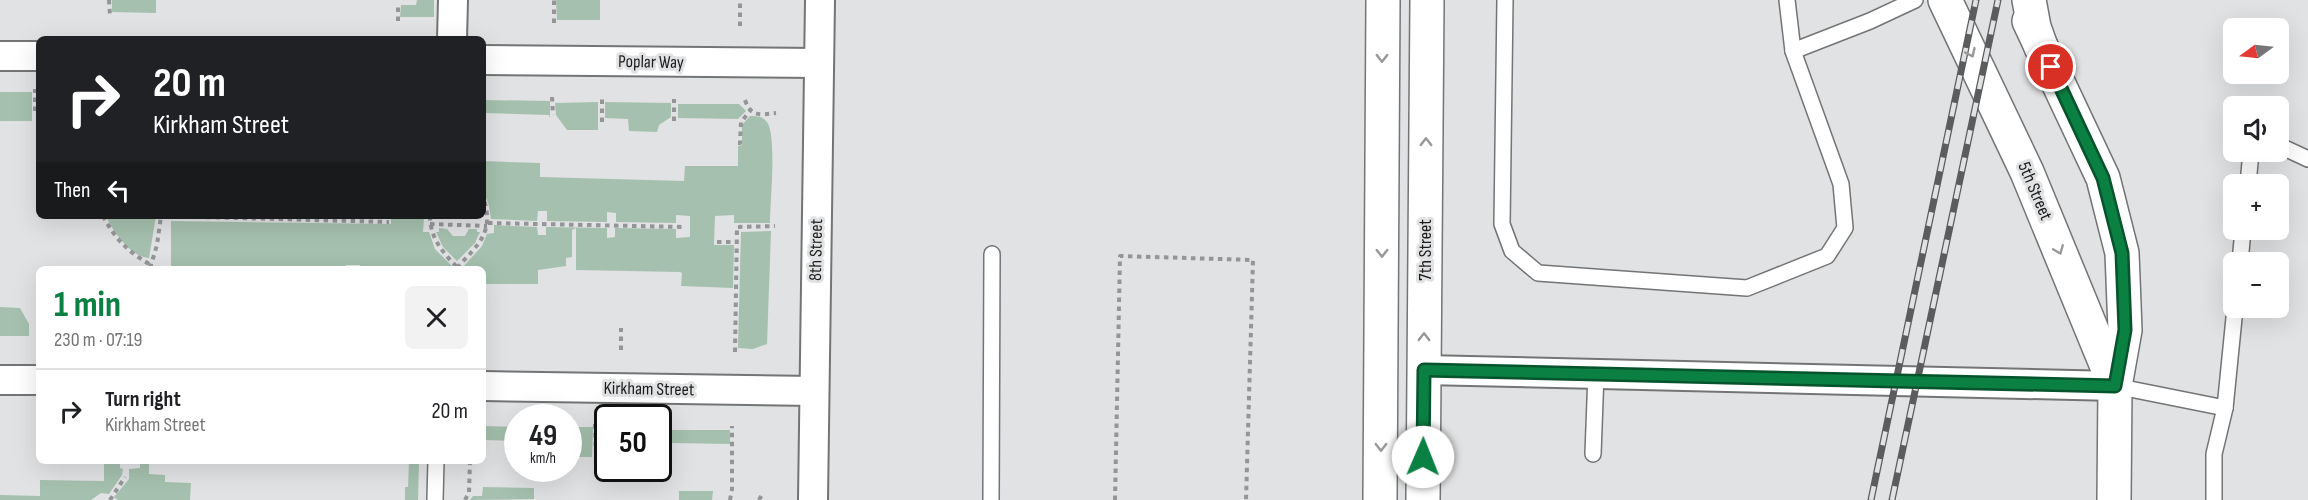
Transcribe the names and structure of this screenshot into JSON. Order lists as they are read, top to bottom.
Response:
{
  "streets": {
    "main road": ["5th Street", "7th Street"],
    "street": ["Poplar Way", "8th Street", "Kirkham Street"]
  },
  "crossings": [
    ["Poplar Way", "8th Street"],
    ["8th Street", "Kirkham Street"]
  ],
  "north": "left",
  "page": {
    "map_buttons": ["+", "−"],
    "turn": ["20 m", "Kirkham Street"],
    "then": "Then",
    "heading": ["1 min", "230 m · 07:19"],
    "list": [
      {
        "name": "Turn right",
        "note": "Kirkham Street",
        "value": "20 m"
      }
    ],
    "speed": "49 km/h",
    "limit": "50"
  }
}
